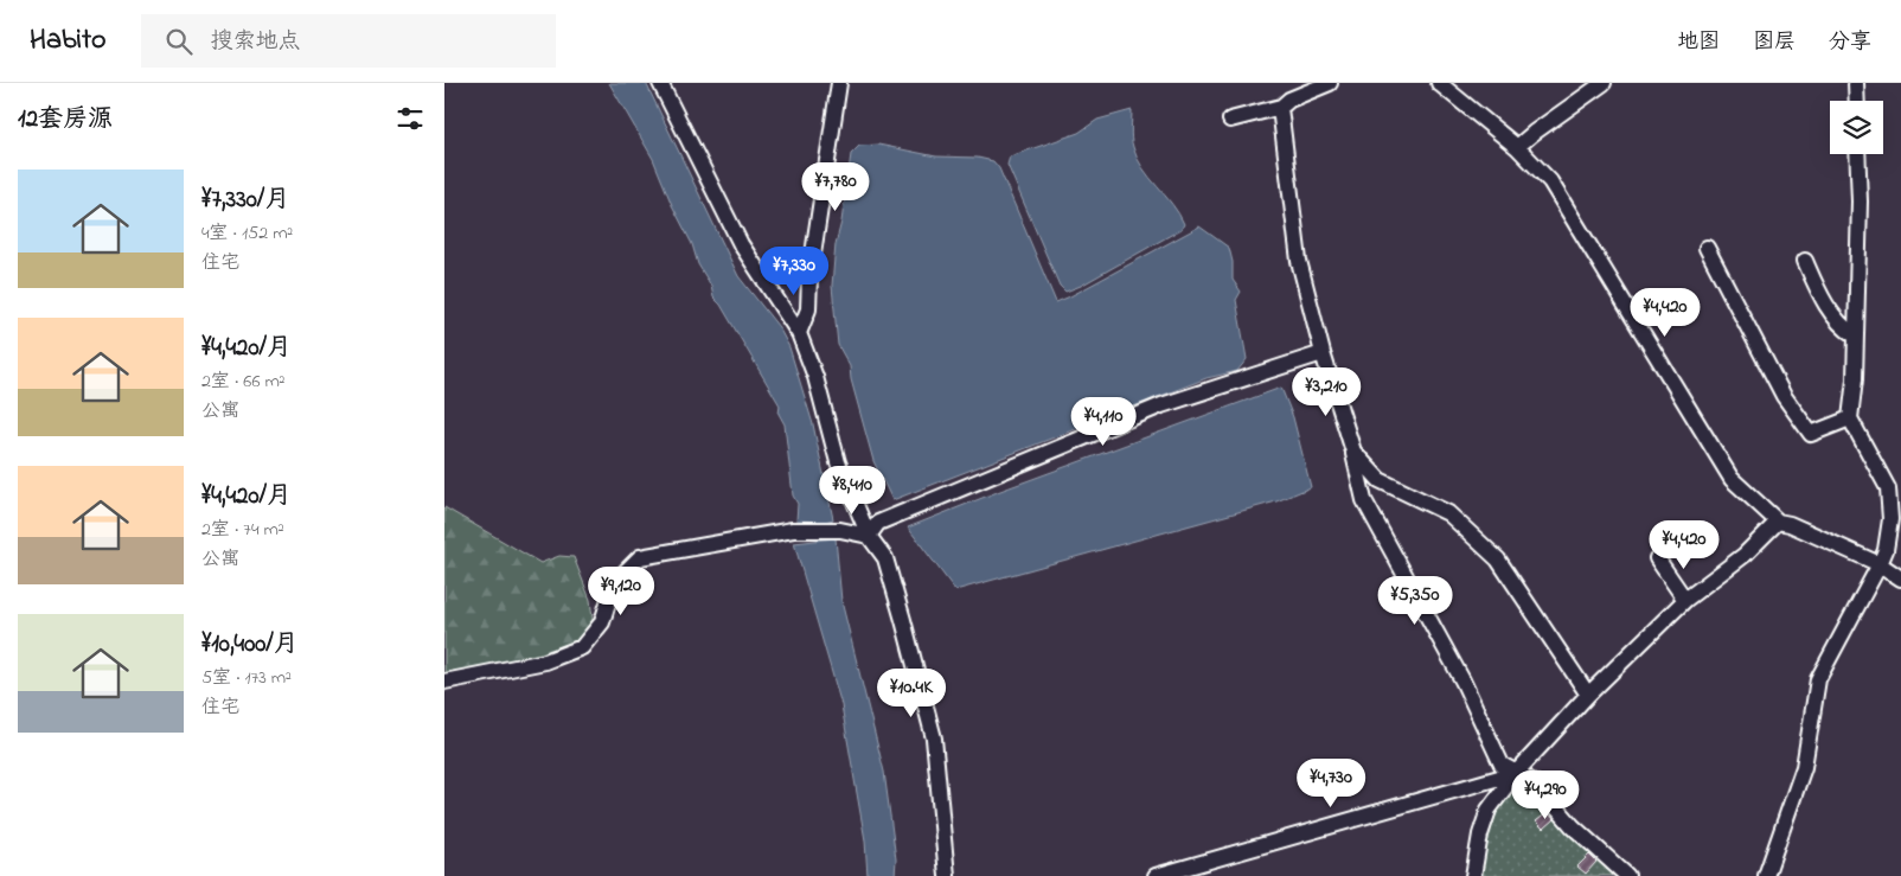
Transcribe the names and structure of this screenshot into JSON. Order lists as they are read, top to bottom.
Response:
{
  "page": {
    "header": "Habito",
    "search": "搜索地点",
    "nav": ["地图", "图层", "分享"],
    "heading": "12套房源",
    "list": [
      {
        "name": "¥7,330/月",
        "note": "4室 · 152 m² · 住宅"
      },
      {
        "name": "¥4,420/月",
        "note": "2室 · 66 m² · 公寓"
      },
      {
        "name": "¥4,420/月",
        "note": "2室 · 74 m² · 公寓"
      },
      {
        "name": "¥10,400/月",
        "note": "5室 · 173 m² · 住宅"
      }
    ],
    "price": [
      "¥7,780",
      "¥7,330",
      "¥4,420",
      "¥3,210",
      "¥4,110",
      "¥8,410",
      "¥4,420",
      "¥9,120",
      "¥5,350",
      "¥10.4K",
      "¥4,730",
      "¥4,290"
    ]
  }
}
